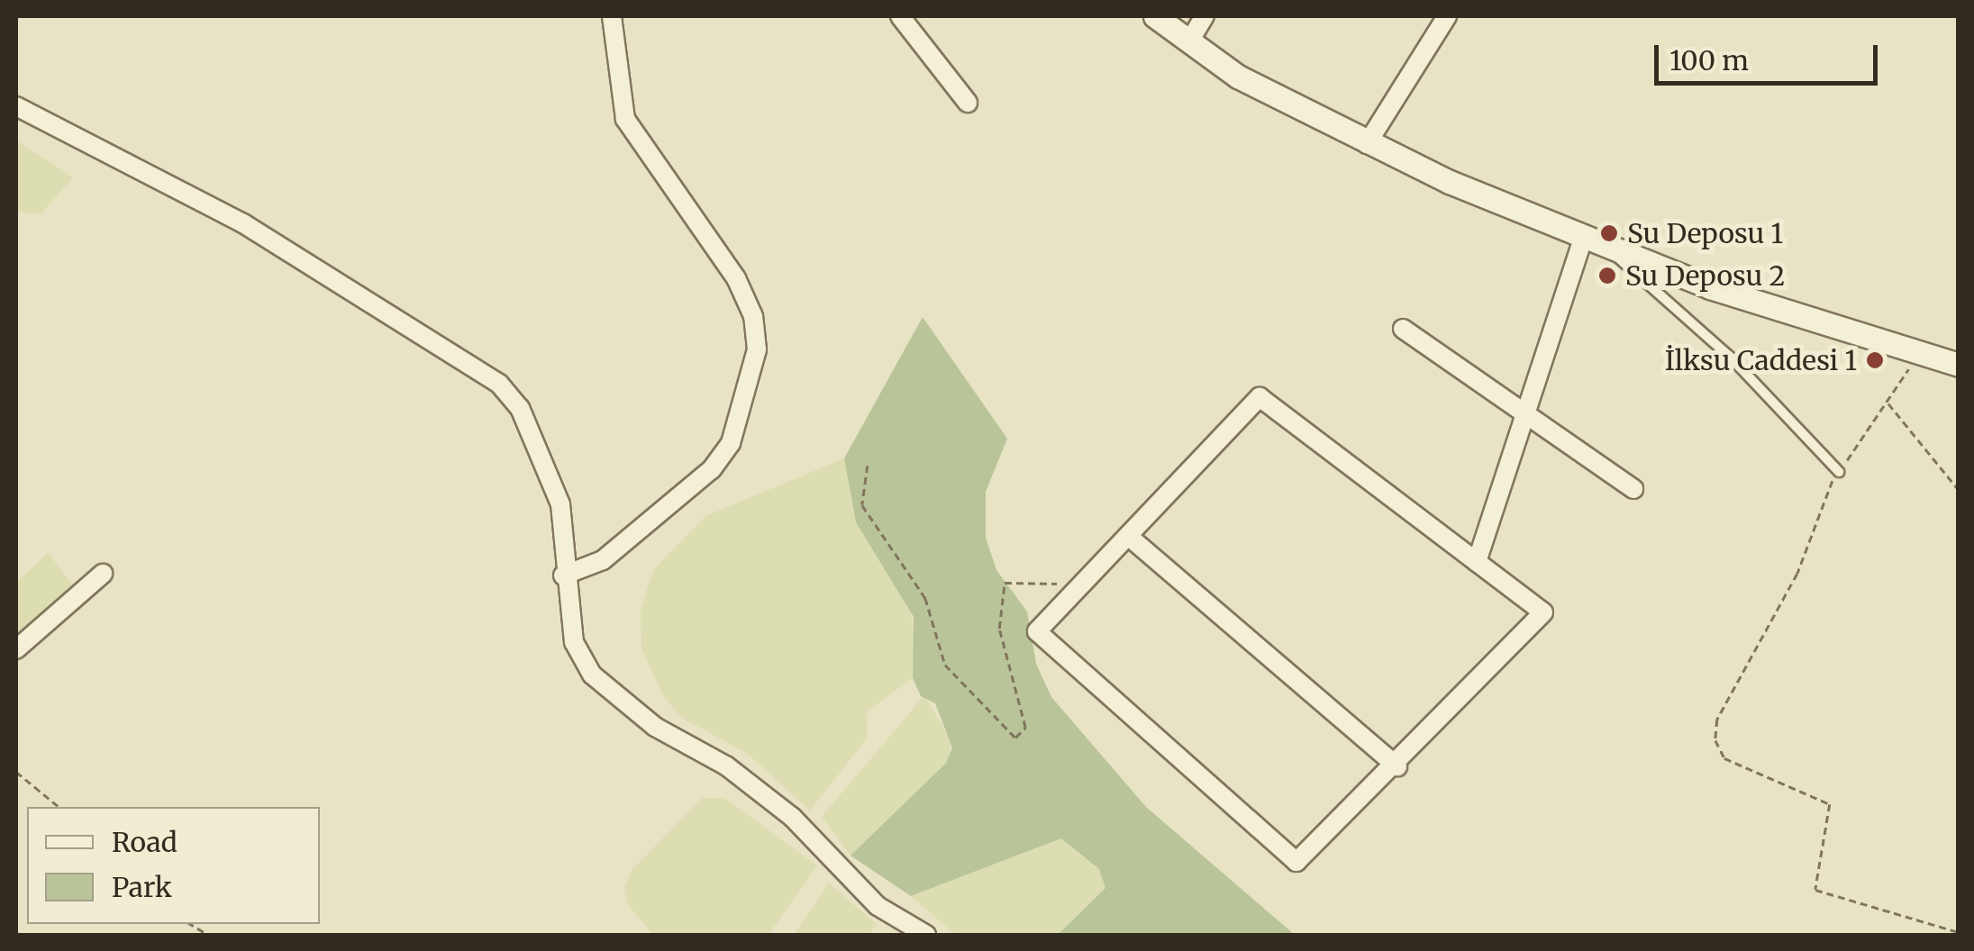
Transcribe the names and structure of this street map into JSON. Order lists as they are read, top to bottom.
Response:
{
  "places": ["Su Deposu 1", "Su Deposu 2", "İlksu Caddesi 1"],
  "legend": ["Road", "Park"],
  "scale_bar": "100 m"
}
